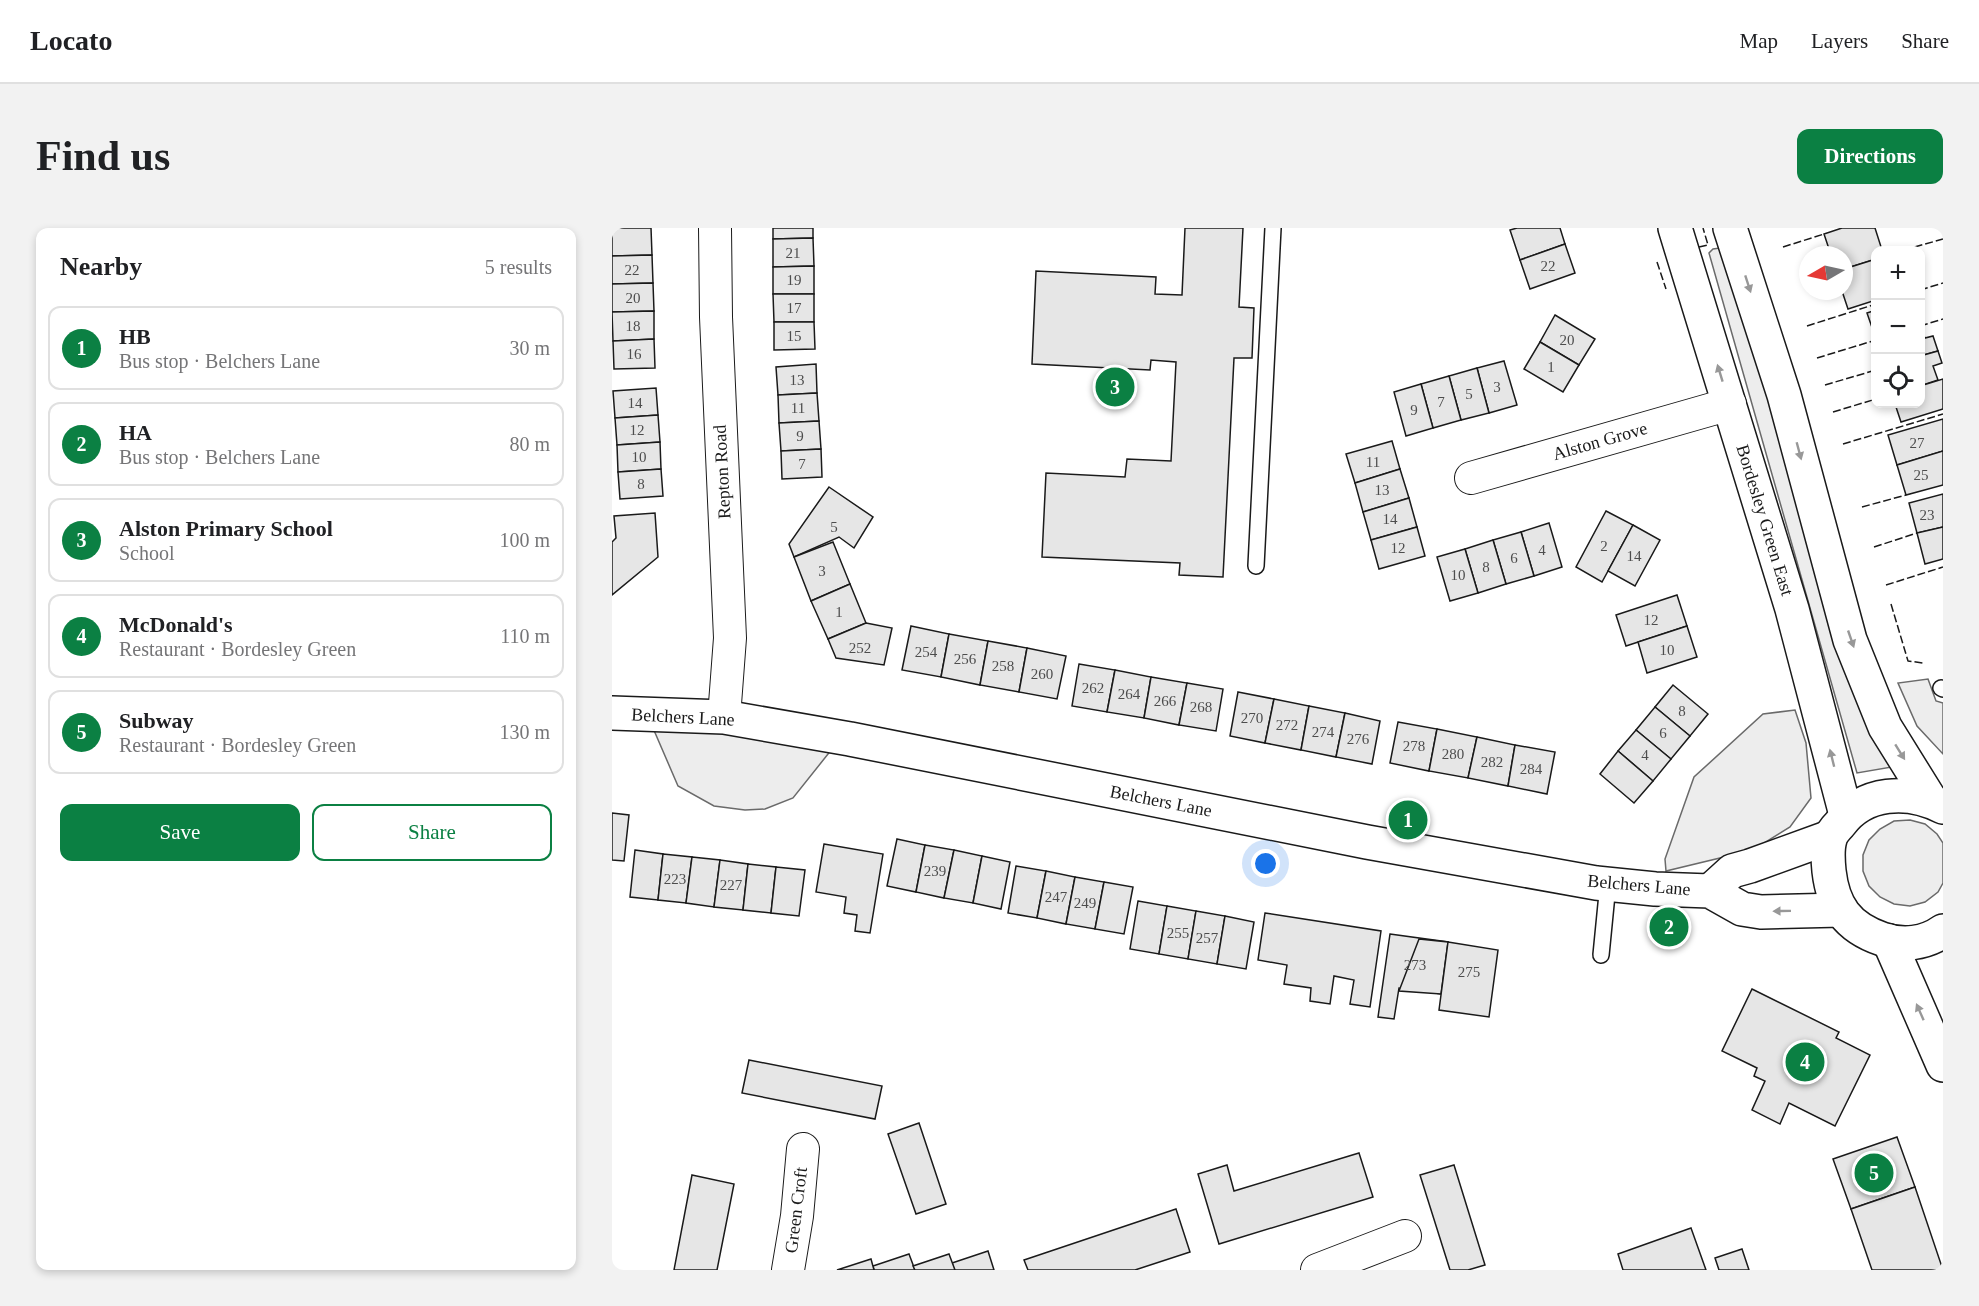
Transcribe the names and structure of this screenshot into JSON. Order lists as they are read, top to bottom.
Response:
{
  "streets": {
    "main road": ["Bordesley Green East", "Belchers Lane"],
    "street": ["Alston Grove", "Repton Road", "Green Croft"]
  },
  "crossings": [
    ["Alston Grove", "Bordesley Green East"],
    ["Repton Road", "Belchers Lane"],
    ["Bordesley Green East", "Belchers Lane"]
  ],
  "house_numbers": [
    "21",
    "22",
    "22",
    "19",
    "20",
    "17",
    "18",
    "15",
    "20",
    "16",
    "1",
    "13",
    "3",
    "5",
    "7",
    "14",
    "11",
    "9",
    "12",
    "9",
    "27",
    "10",
    "11",
    "7",
    "25",
    "8",
    "13",
    "23",
    "14",
    "5",
    "2",
    "12",
    "4",
    "14",
    "6",
    "8",
    "3",
    "10",
    "1",
    "12",
    "252",
    "10",
    "254",
    "256",
    "258",
    "260",
    "262",
    "264",
    "266",
    "268",
    "8",
    "270",
    "272",
    "274",
    "6",
    "276",
    "278",
    "280",
    "4",
    "282",
    "284",
    "239",
    "223",
    "227",
    "247",
    "249",
    "255",
    "257",
    "273",
    "275"
  ],
  "north": "left",
  "page": {
    "header": "Locato",
    "nav": ["Map", "Layers", "Share"],
    "buttons": [
      "Directions",
      ["Save", "Share"]
    ],
    "title": "Find us",
    "heading": ["Nearby", "5 results"],
    "map_buttons": ["+", "−"],
    "list": [
      {
        "mark": "1",
        "name": "HB",
        "note": "Bus stop · Belchers Lane",
        "value": "30 m"
      },
      {
        "mark": "2",
        "name": "HA",
        "note": "Bus stop · Belchers Lane",
        "value": "80 m"
      },
      {
        "mark": "3",
        "name": "Alston Primary School",
        "note": "School",
        "value": "100 m"
      },
      {
        "mark": "4",
        "name": "McDonald's",
        "note": "Restaurant · Bordesley Green",
        "value": "110 m"
      },
      {
        "mark": "5",
        "name": "Subway",
        "note": "Restaurant · Bordesley Green",
        "value": "130 m"
      }
    ],
    "pins": [
      "3",
      "1",
      "2",
      "4",
      "5"
    ]
  }
}
